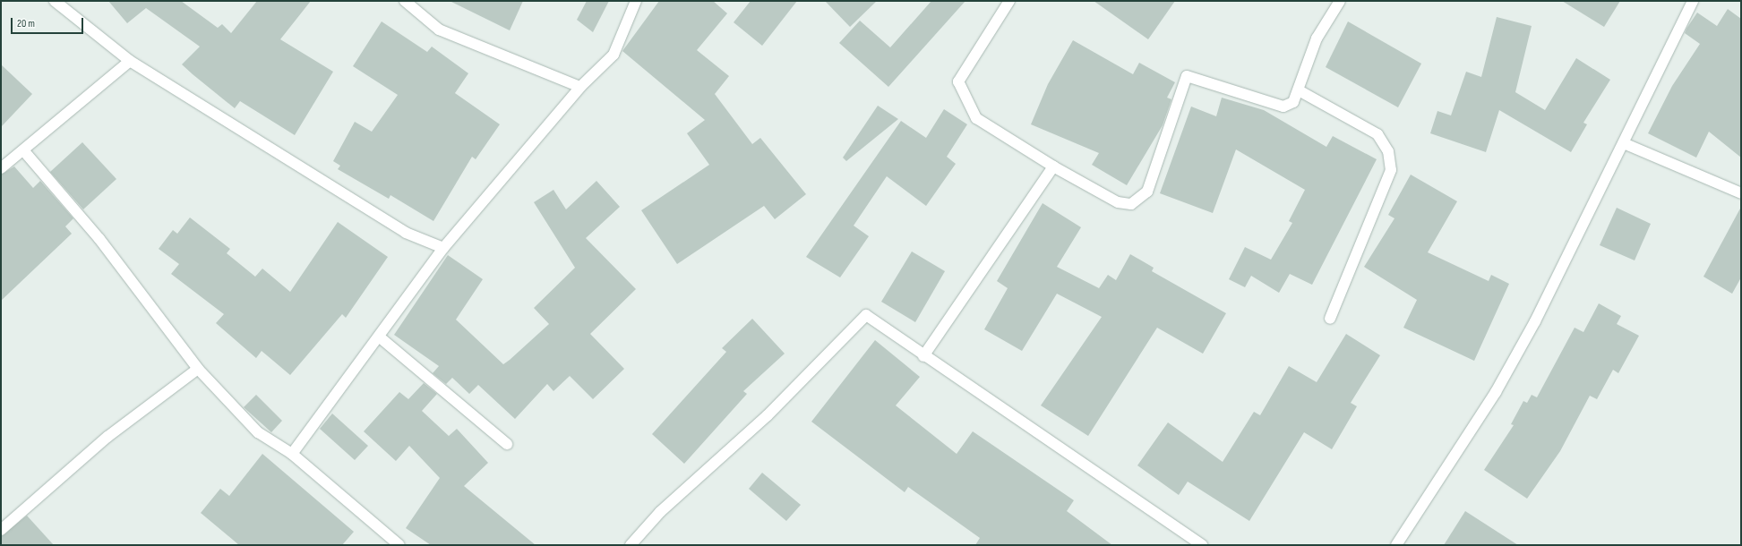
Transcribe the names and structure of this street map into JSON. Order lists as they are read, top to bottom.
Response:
{
  "scale_bar": "20 m"
}
